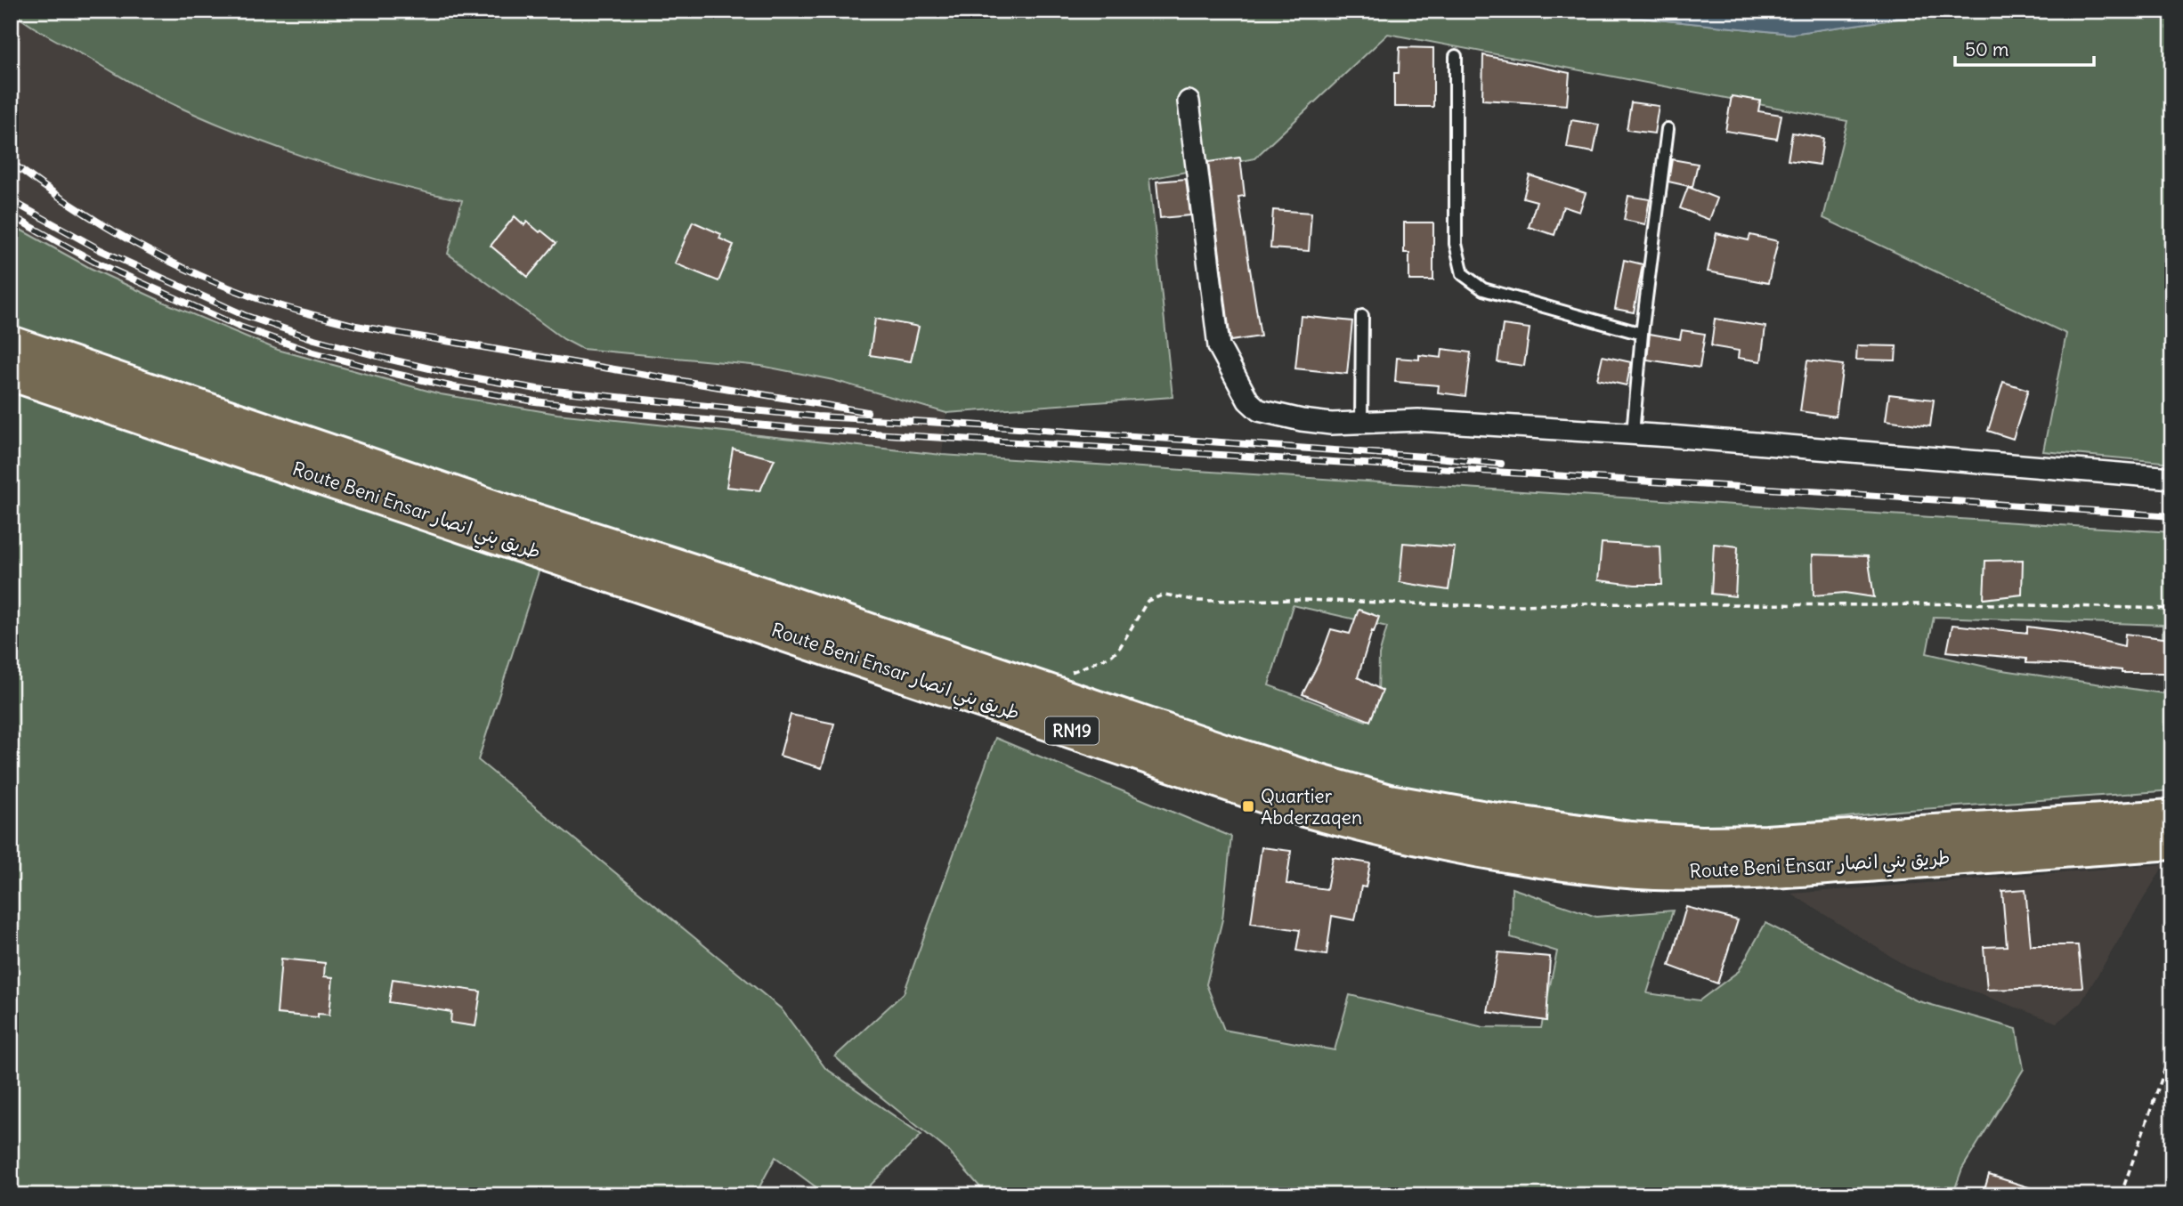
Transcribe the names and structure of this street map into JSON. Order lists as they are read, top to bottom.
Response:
{
  "streets": {
    "highway": ["Route Beni Ensar طريق بني انصار", "RN19"]
  },
  "places": {
    "transit": ["Quartier Abderzaqen"]
  },
  "scale_bar": "50 m"
}
